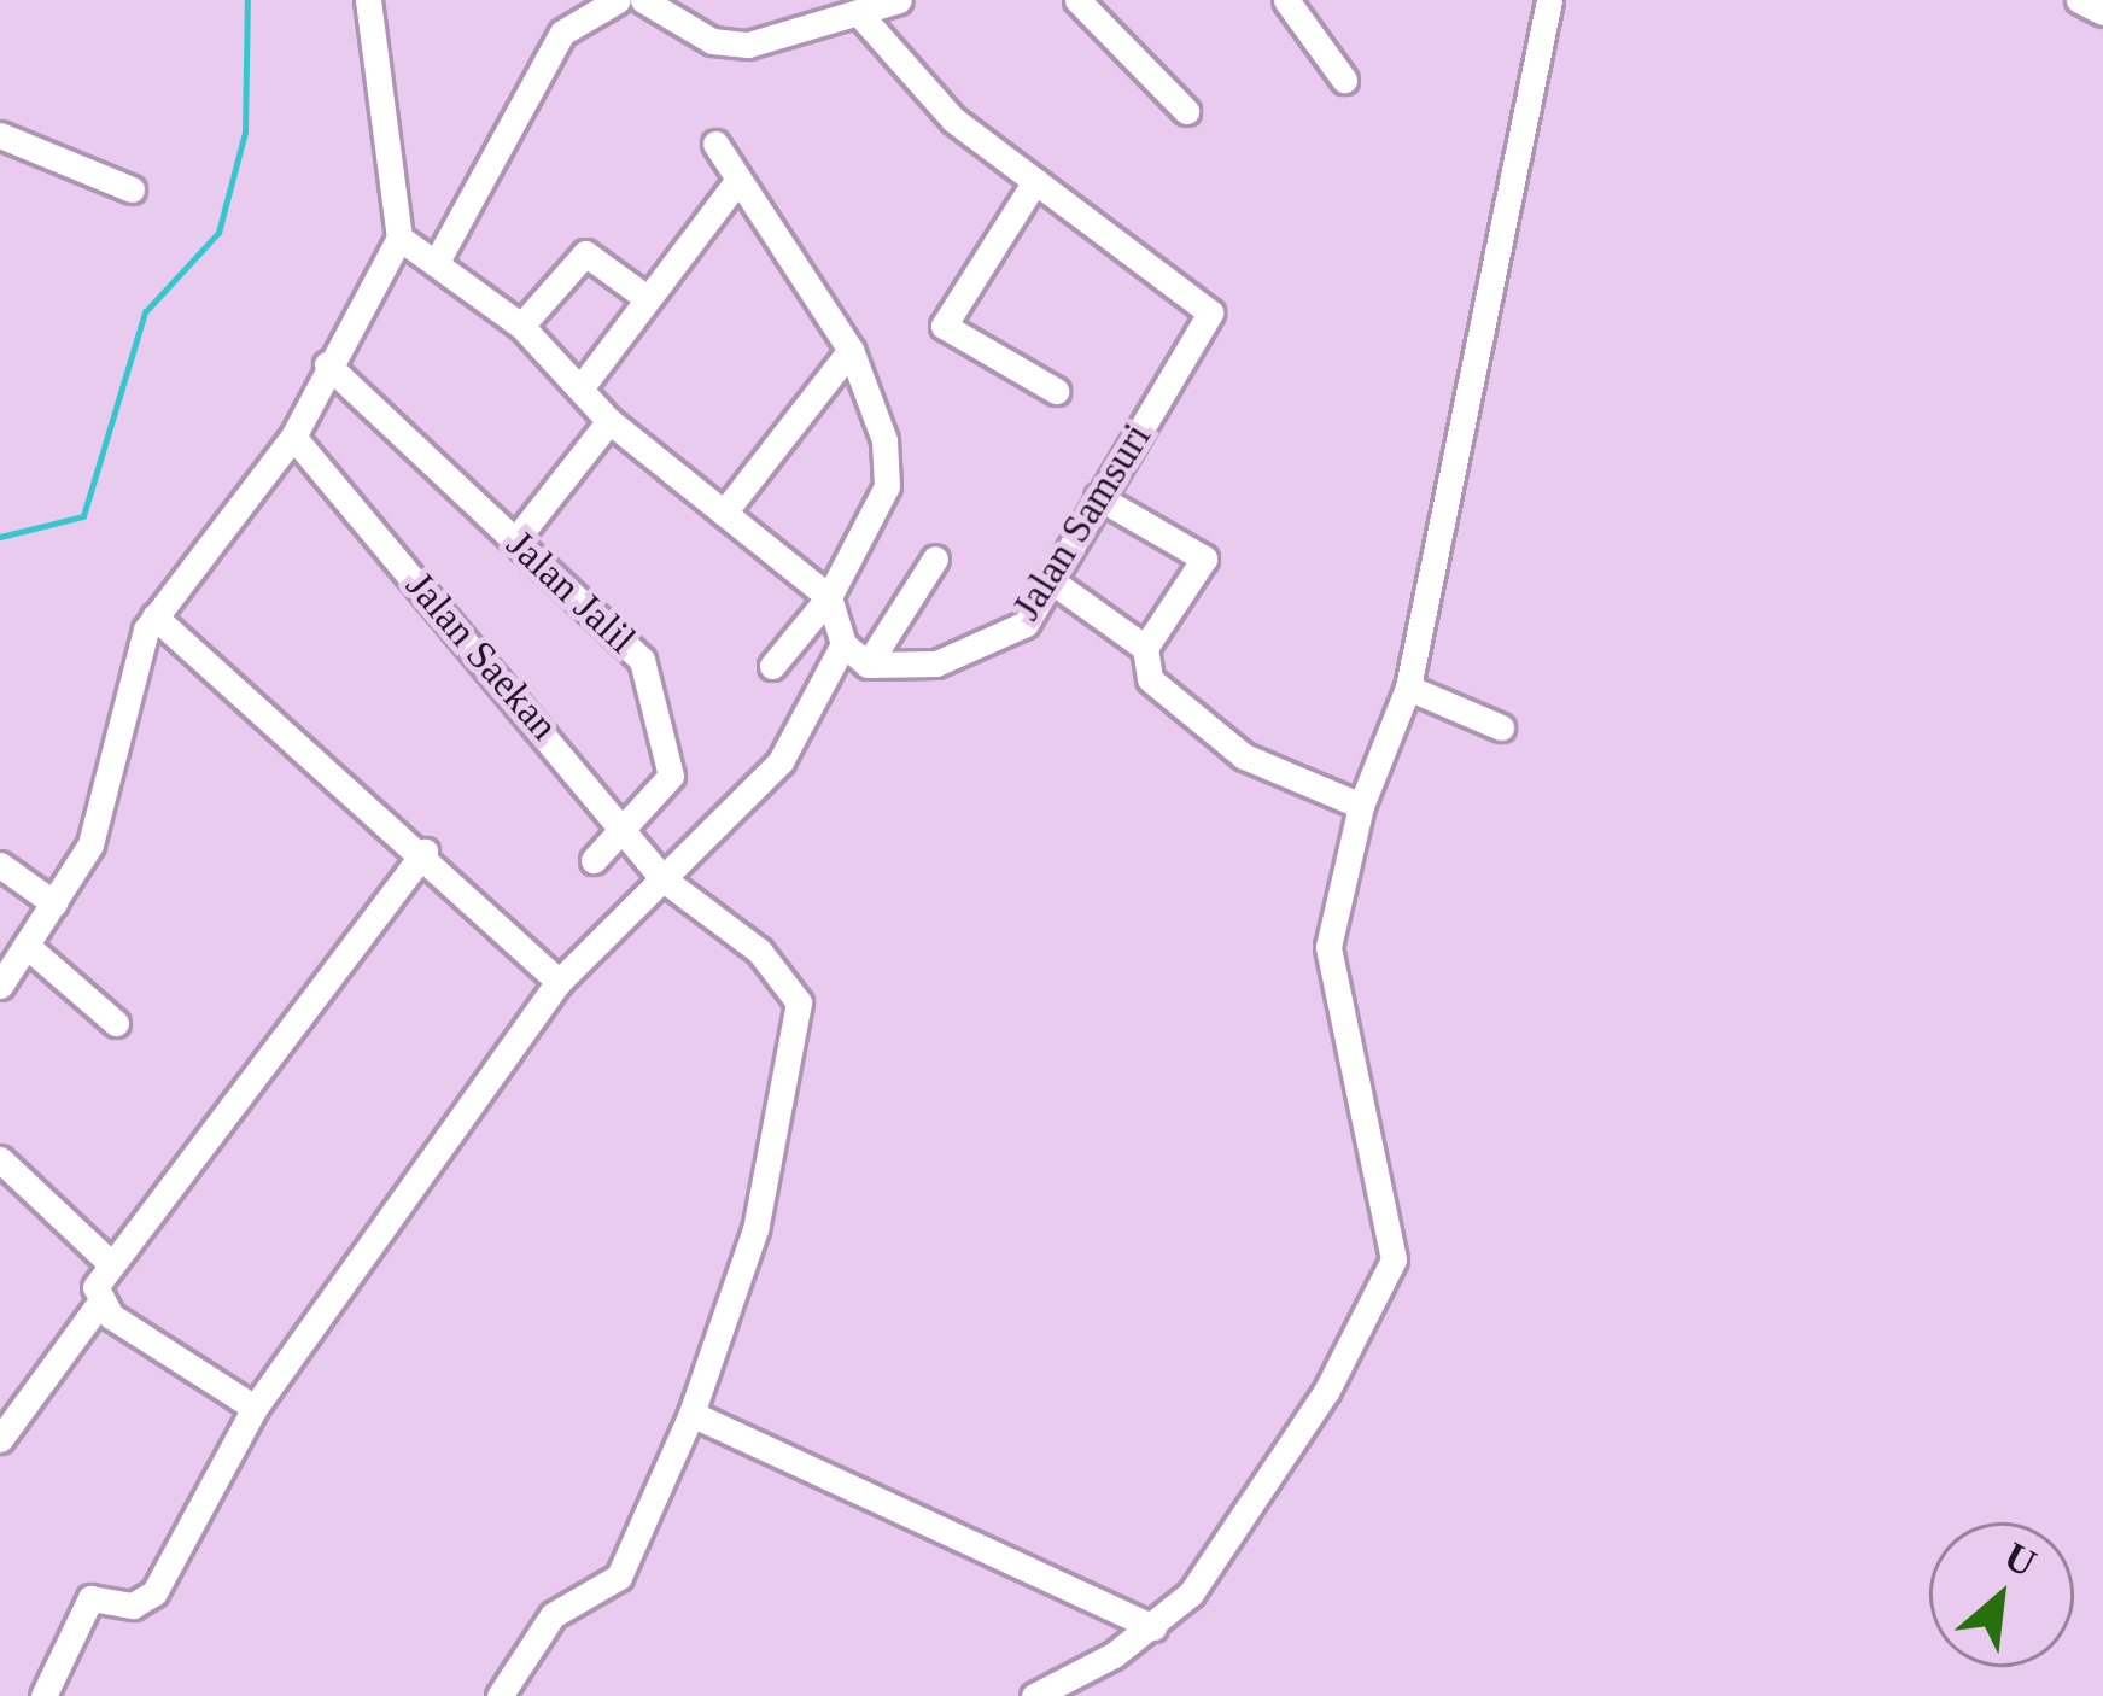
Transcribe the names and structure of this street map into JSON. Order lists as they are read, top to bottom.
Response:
{
  "streets": {
    "street": ["Jalan Samsuri", "Jalan Jalil", "Jalan Saekan"]
  },
  "crossings": [
    ["Jalan Jalil", "Jalan Saekan"]
  ],
  "north": "top right"
}
